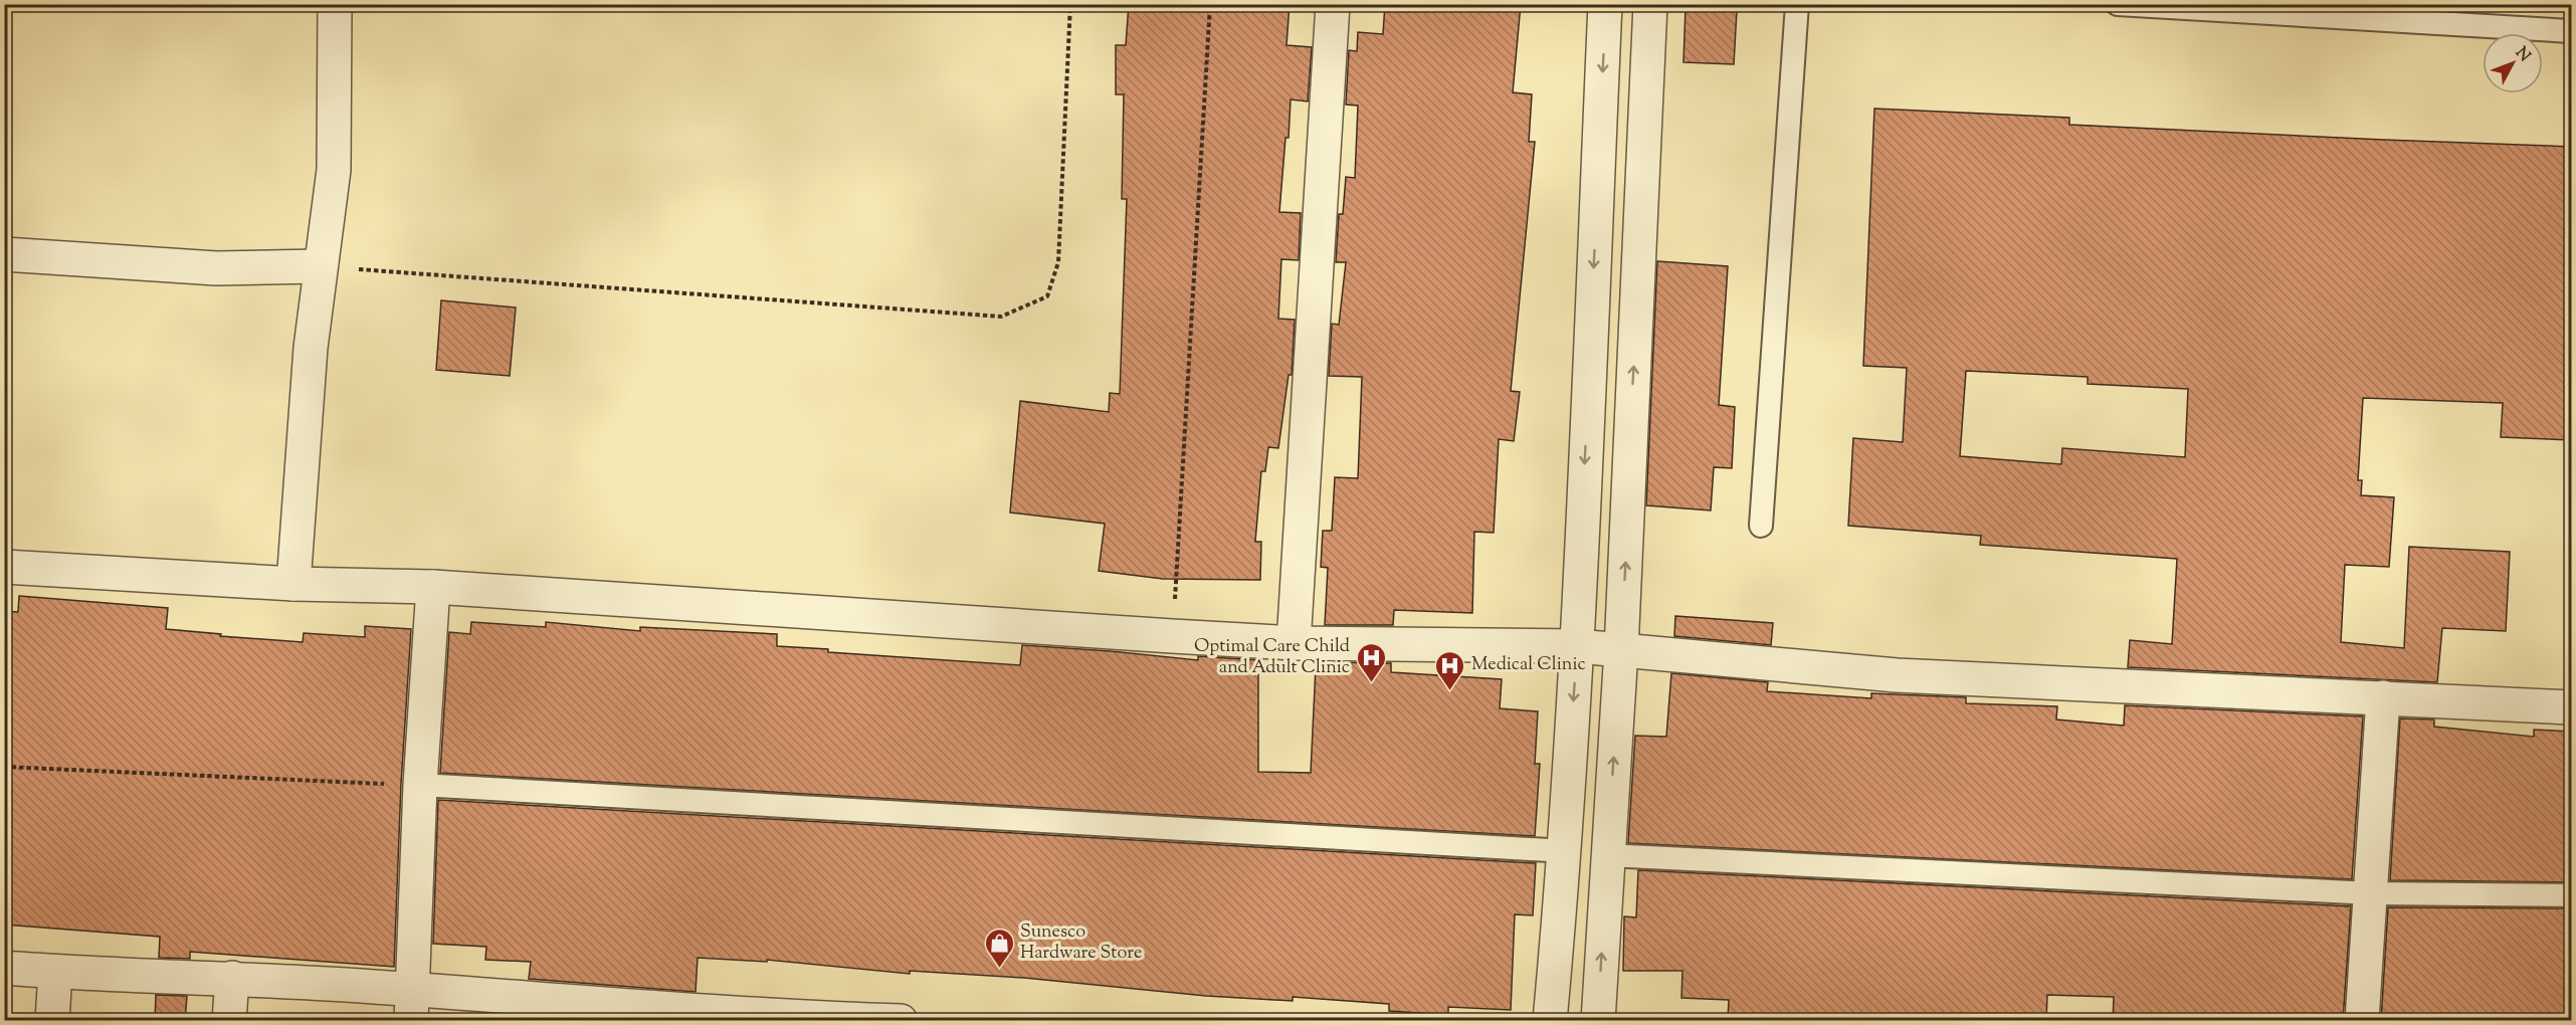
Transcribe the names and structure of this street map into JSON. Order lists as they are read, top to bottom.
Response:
{
  "places": {
    "hospital": ["Optimal Care Child and Adult Clinic", "Medical Clinic"],
    "shop": ["Sunesco Hardware Store"]
  },
  "north": "top right"
}
